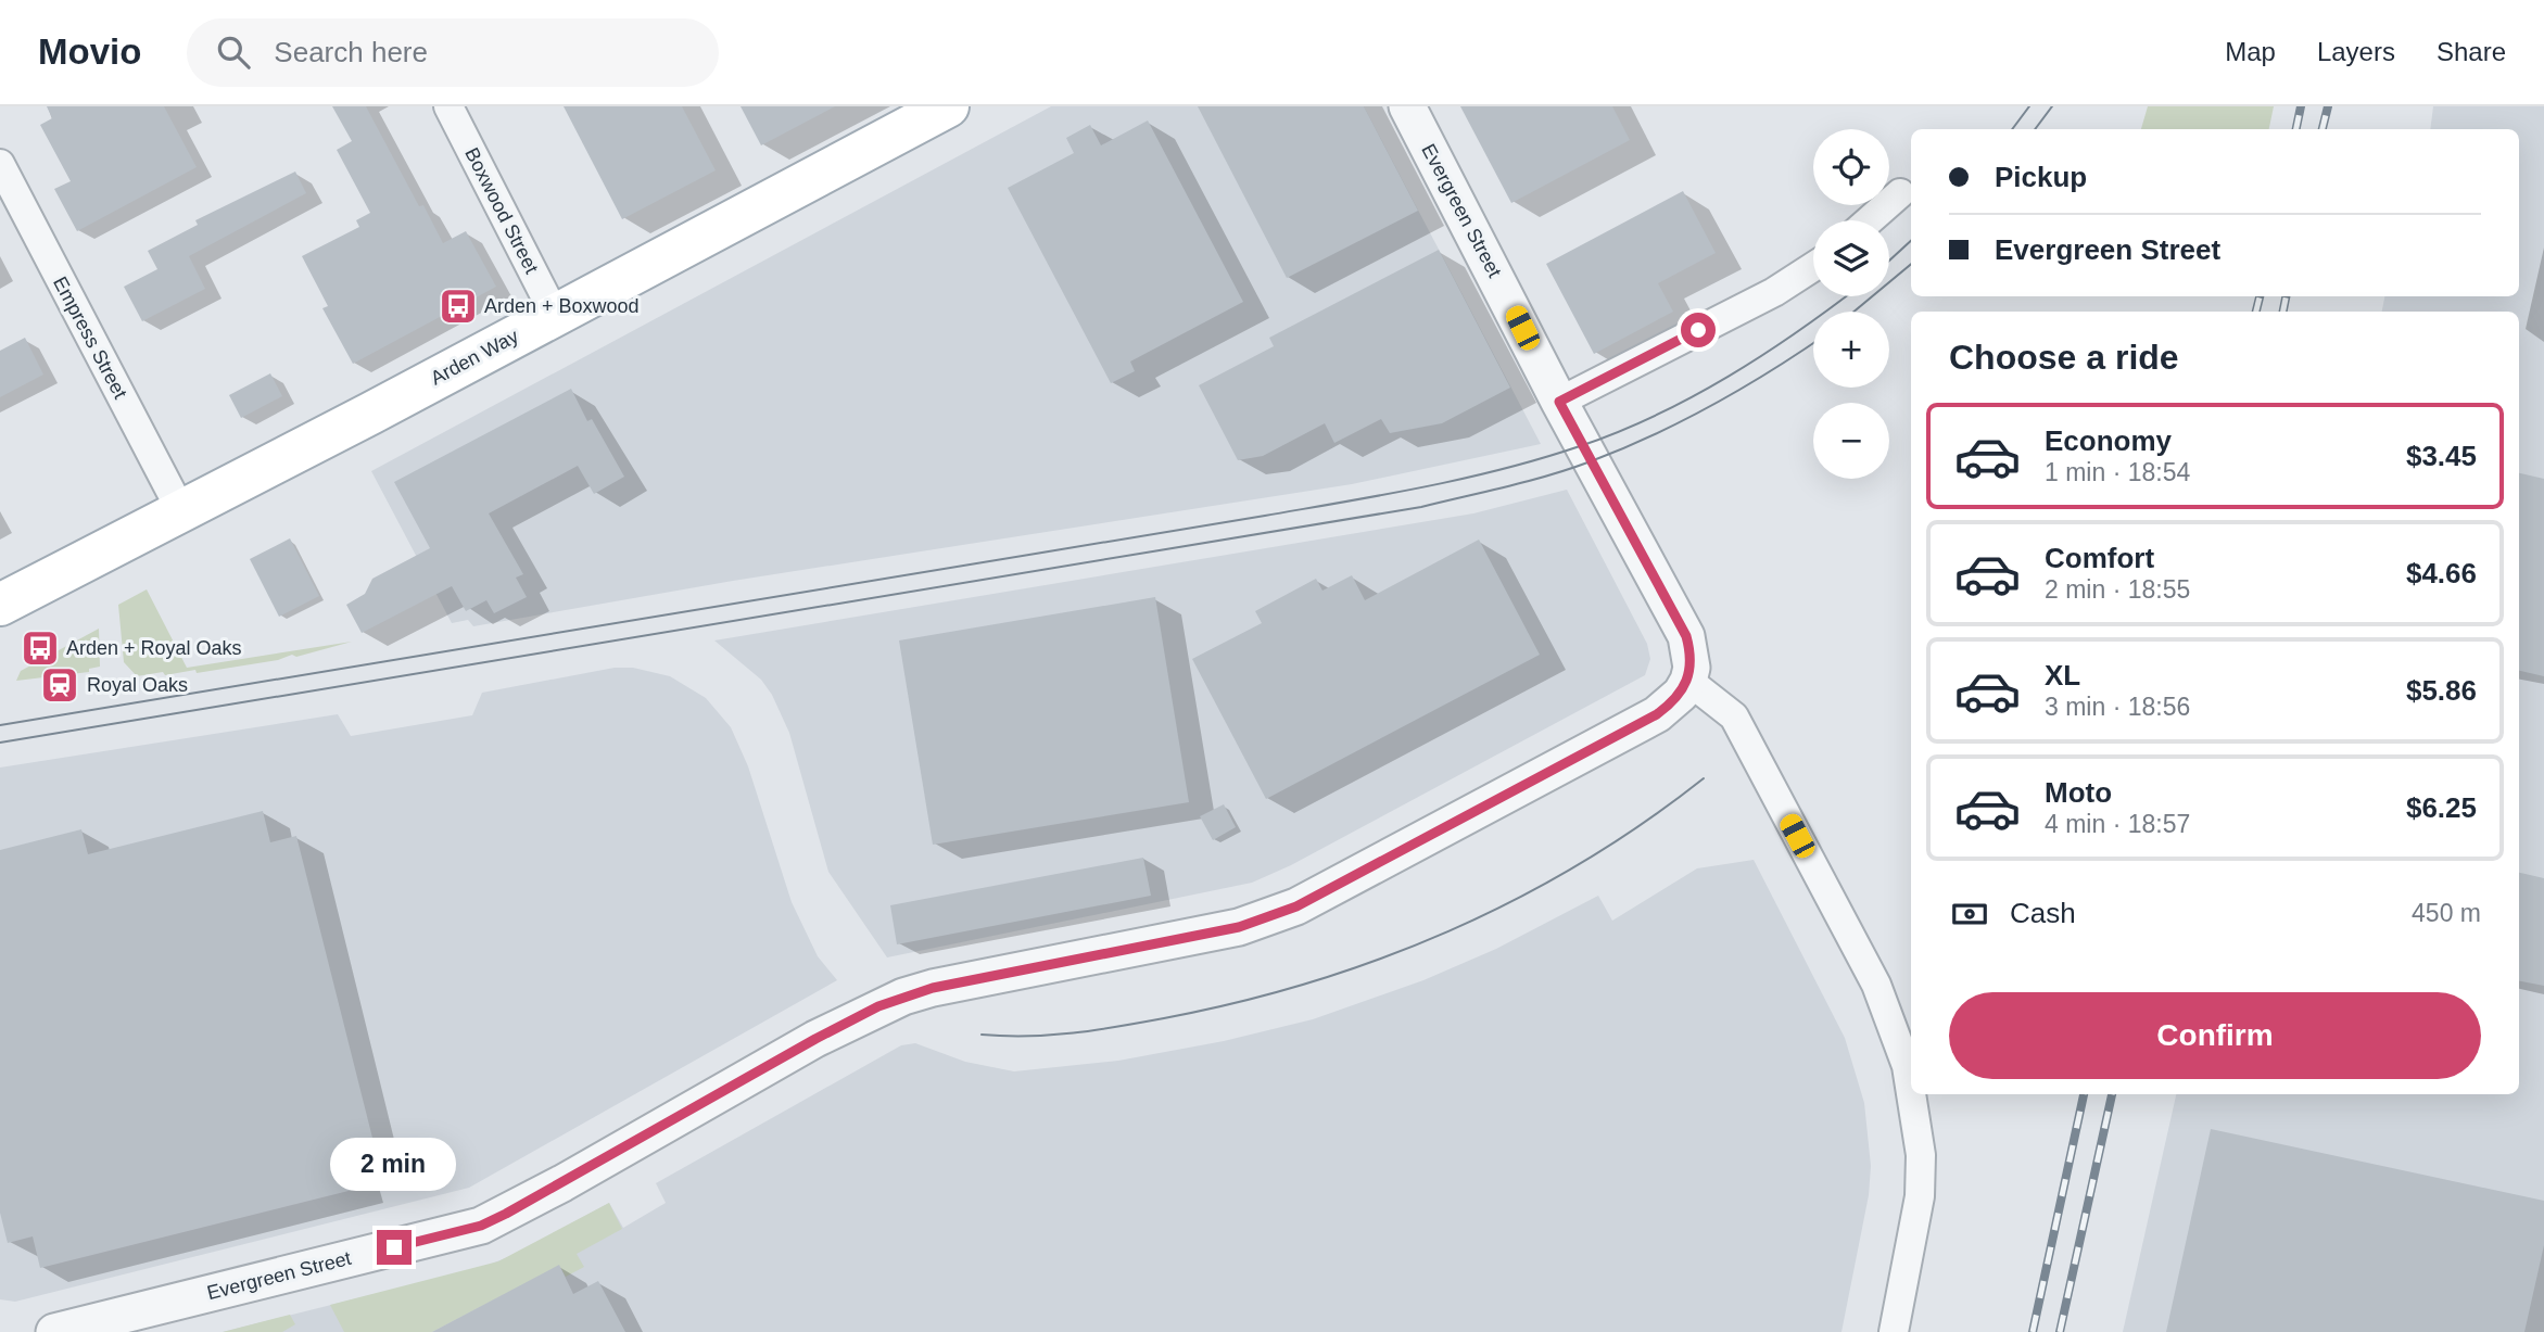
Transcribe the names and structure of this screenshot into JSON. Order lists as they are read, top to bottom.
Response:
{
  "streets": {
    "main road": ["Arden Way"],
    "street": ["Boxwood Street", "Evergreen Street", "Empress Street"]
  },
  "crossings": [
    ["Boxwood Street", "Arden Way"],
    ["Empress Street", "Arden Way"]
  ],
  "places": {
    "bus stop": ["Arden + Boxwood", "Arden + Royal Oaks"],
    "station": ["Royal Oaks"]
  },
  "page": {
    "header": "Movio",
    "search": "Search here",
    "nav": ["Map", "Layers", "Share"],
    "map_buttons": ["+", "−"],
    "banner": ["Pickup", "Evergreen Street"],
    "heading": "Choose a ride",
    "list": [
      {
        "name": "Economy",
        "note": "1 min · 18:54",
        "value": "$3.45"
      },
      {
        "name": "Comfort",
        "note": "2 min · 18:55",
        "value": "$4.66"
      },
      {
        "name": "XL",
        "note": "3 min · 18:56",
        "value": "$5.86"
      },
      {
        "name": "Moto",
        "note": "4 min · 18:57",
        "value": "$6.25"
      }
    ],
    "pay": ["Cash", "450 m"],
    "buttons": "Confirm",
    "bubble": "2 min"
  }
}
